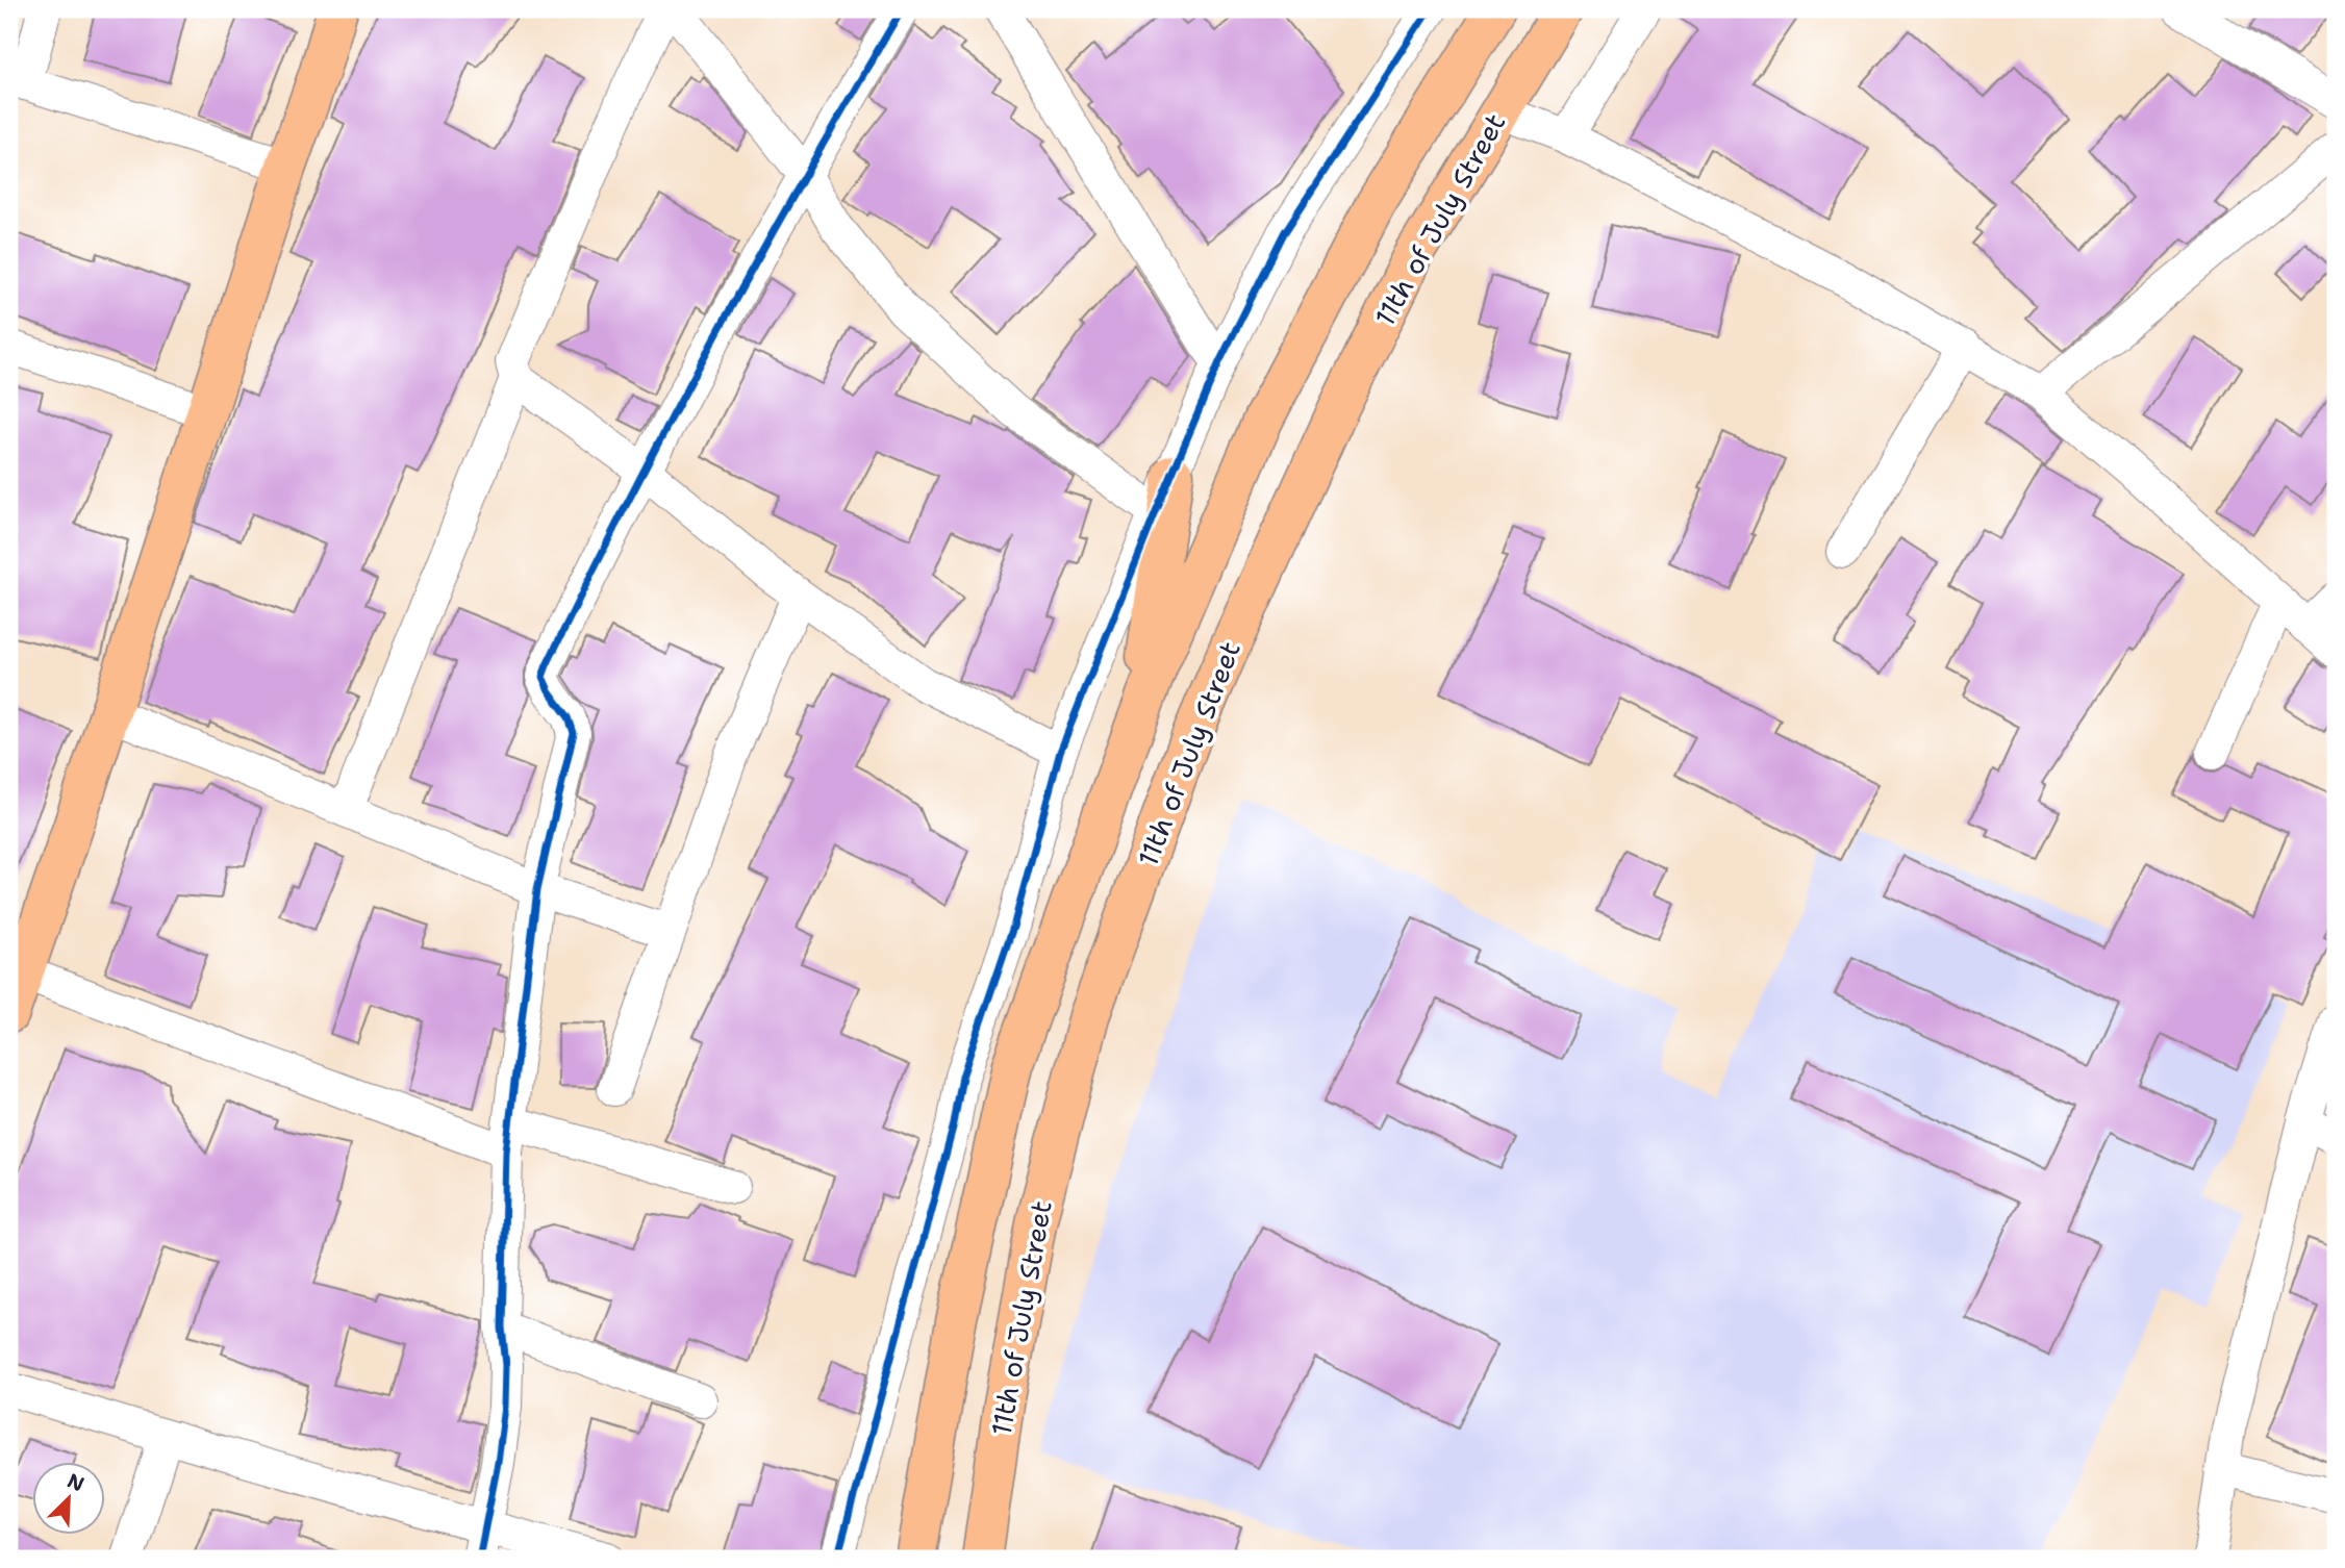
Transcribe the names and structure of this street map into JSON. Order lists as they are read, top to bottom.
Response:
{
  "streets": {
    "main road": ["11th of July Street"]
  },
  "north": "top right"
}
